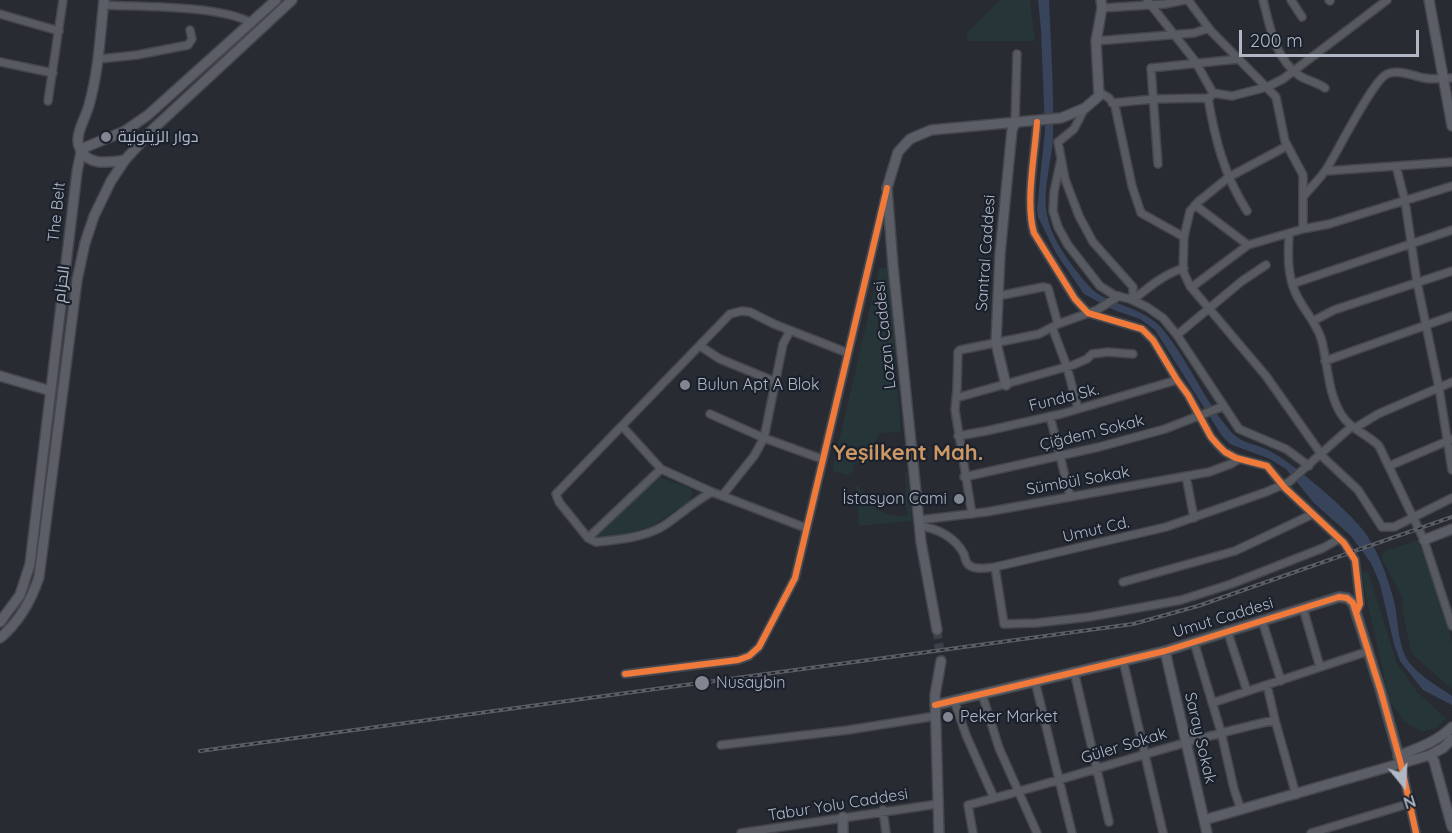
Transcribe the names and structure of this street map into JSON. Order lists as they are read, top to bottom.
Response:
{
  "streets": {
    "main road": [
      "The Belt",
      "Santral Caddesi",
      "الحزام",
      "Lozan Caddesi",
      "Umut Caddesi",
      "Saray Sokak"
    ],
    "street": [
      "Funda Sk.",
      "Çiğdem Sokak",
      "Sümbül Sokak",
      "Umut Cd.",
      "Güler Sokak",
      "Tabur Yolu Caddesi"
    ]
  },
  "crossings": [
    ["Santral Caddesi", "Lozan Caddesi"],
    ["Lozan Caddesi", "Sümbül Sokak"],
    ["Lozan Caddesi", "Umut Cd."],
    ["Sümbül Sokak", "Umut Cd."],
    ["Umut Caddesi", "Saray Sokak"],
    ["Saray Sokak", "Güler Sokak"]
  ],
  "districts": ["Yeşilkent Mah."],
  "places": [
    "دوار الزيتونية",
    "Bulun Apt A Blok",
    "İstasyon Cami",
    "Nusaybin",
    "Peker Market"
  ],
  "scale_bar": "200 m",
  "north": "bottom"
}
